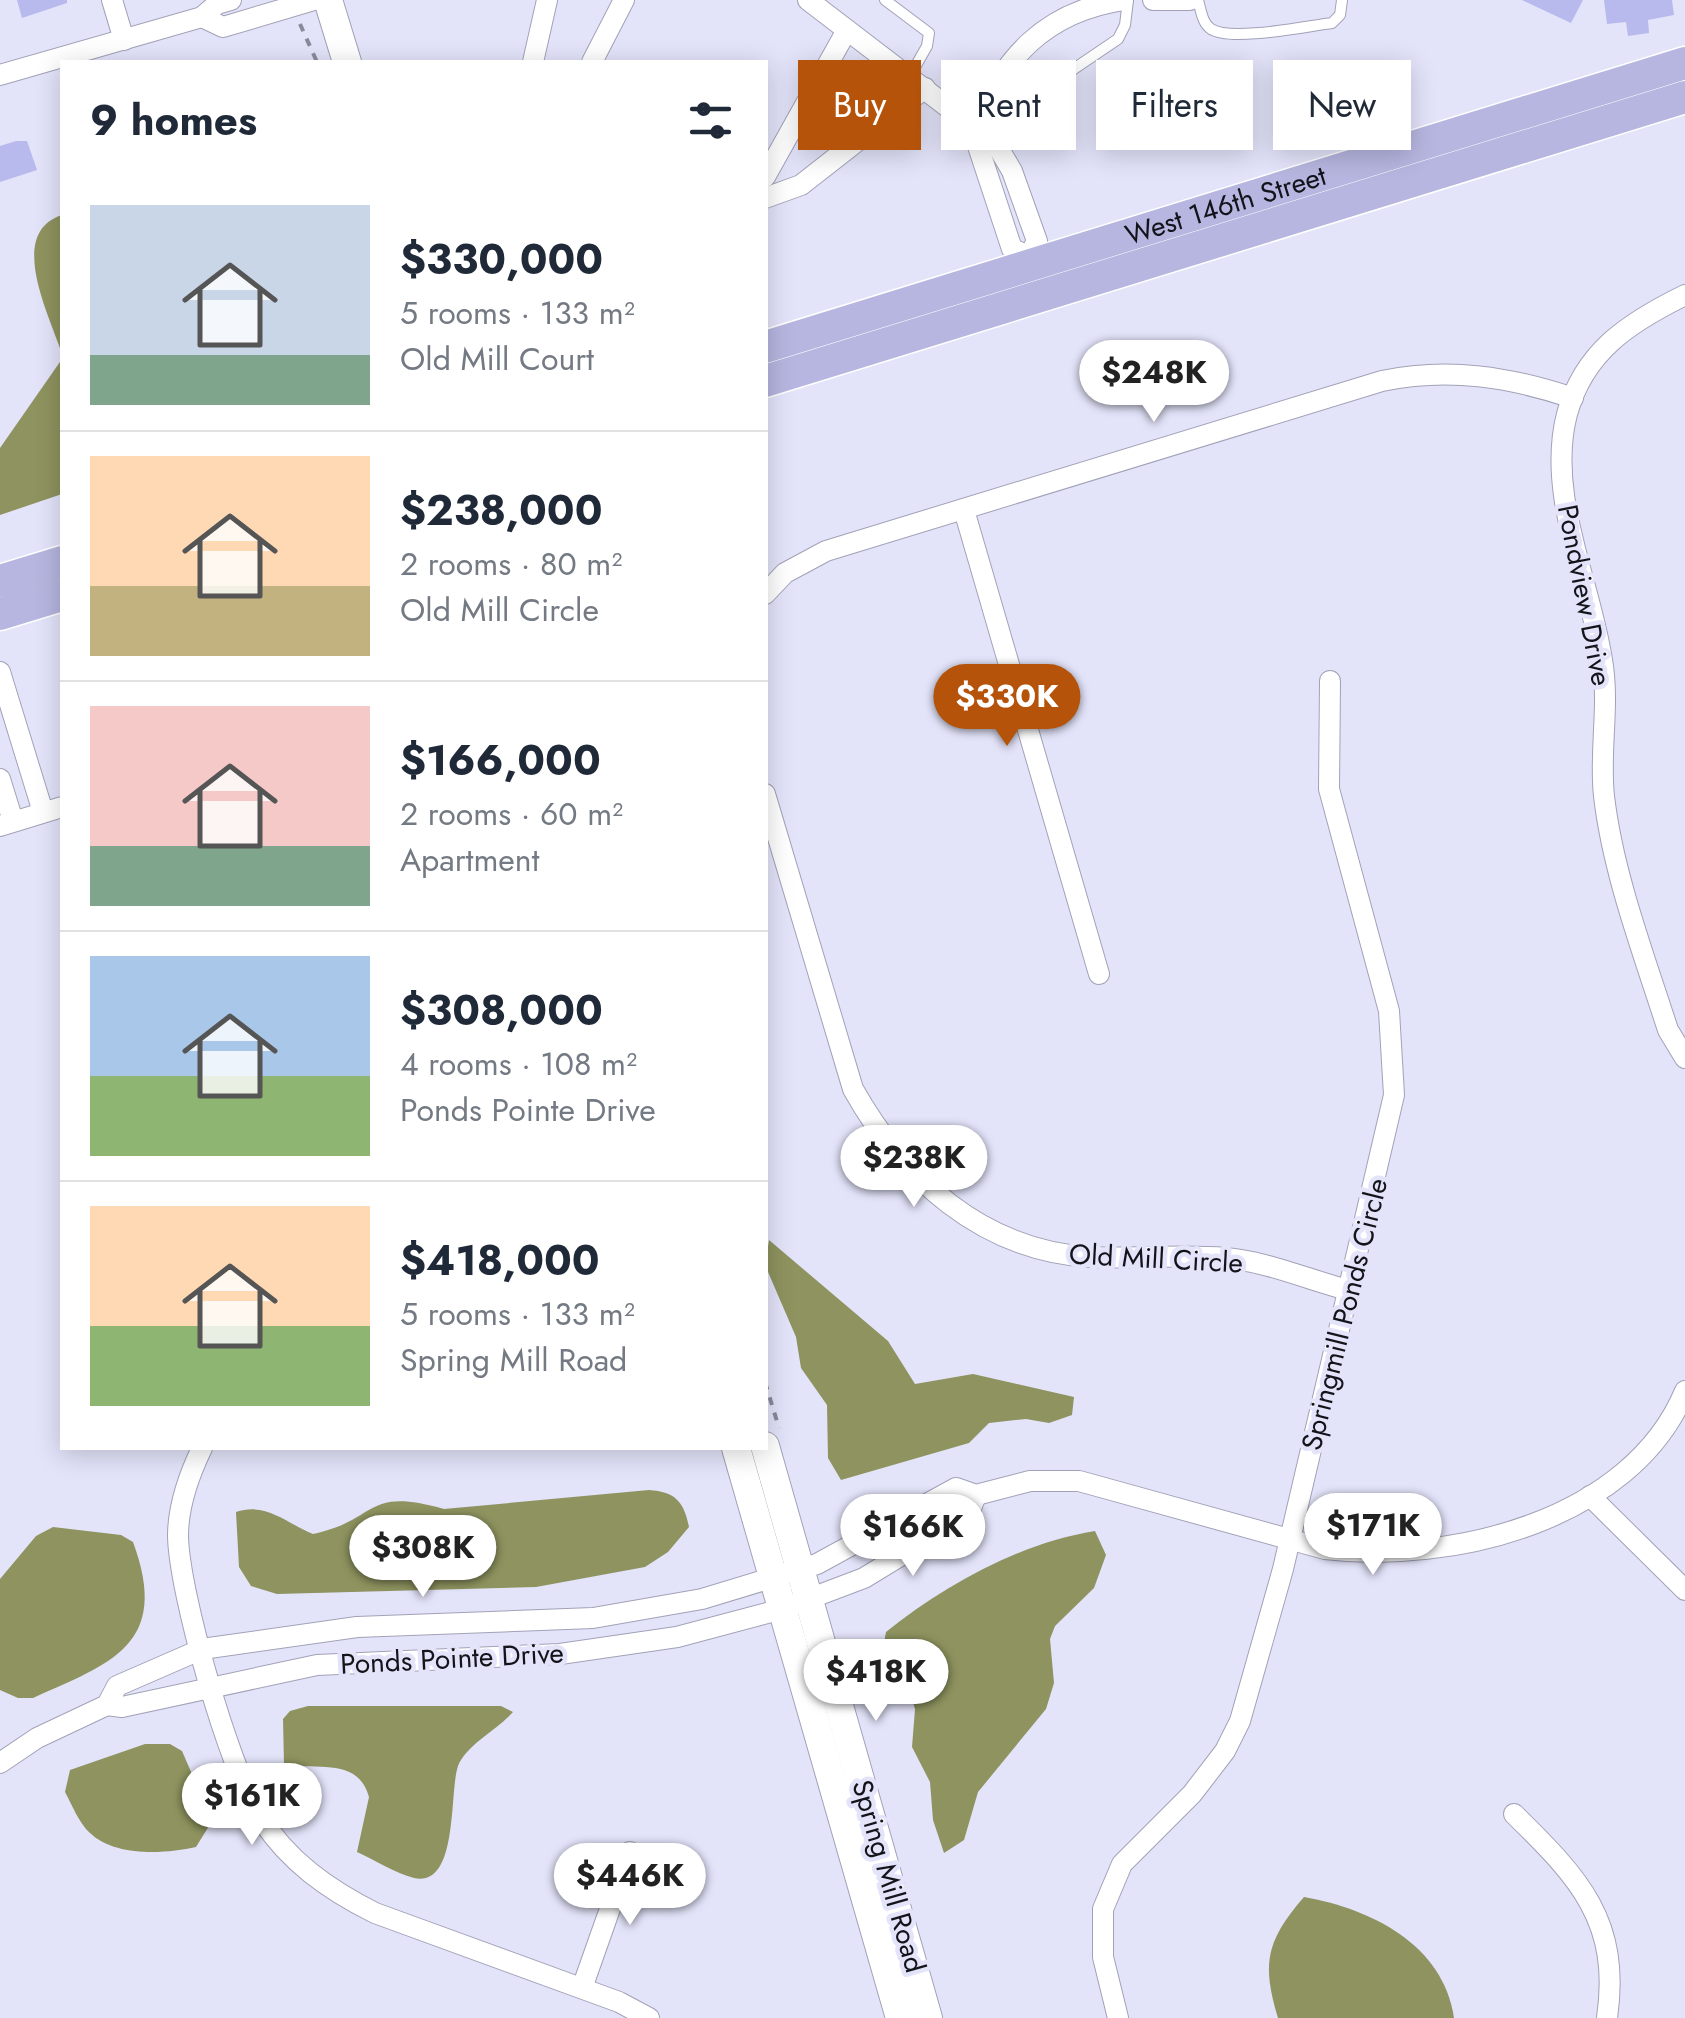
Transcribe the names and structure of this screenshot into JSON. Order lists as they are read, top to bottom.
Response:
{
  "streets": {
    "main road": ["West 146th Street"],
    "street": [
      "Pondview Drive",
      "Old Mill Circle",
      "Springmill Ponds Circle",
      "Ponds Pointe Drive",
      "Spring Mill Road"
    ]
  },
  "crossings": [
    ["Old Mill Circle", "Springmill Ponds Circle"],
    ["Springmill Ponds Circle", "Ponds Pointe Drive"],
    ["Ponds Pointe Drive", "Spring Mill Road"]
  ],
  "page": {
    "chip": [
      "Buy",
      "Rent",
      "Filters",
      "New"
    ],
    "heading": "9 homes",
    "list": [
      {
        "name": "$330,000",
        "note": "5 rooms · 133 m² · Old Mill Court"
      },
      {
        "name": "$238,000",
        "note": "2 rooms · 80 m² · Old Mill Circle"
      },
      {
        "name": "$166,000",
        "note": "2 rooms · 60 m² · Apartment"
      },
      {
        "name": "$308,000",
        "note": "4 rooms · 108 m² · Ponds Pointe Drive"
      },
      {
        "name": "$418,000",
        "note": "5 rooms · 133 m² · Spring Mill Road"
      }
    ],
    "price": [
      "$248K",
      "$330K",
      "$238K",
      "$171K",
      "$166K",
      "$308K",
      "$418K",
      "$161K",
      "$446K"
    ]
  }
}
